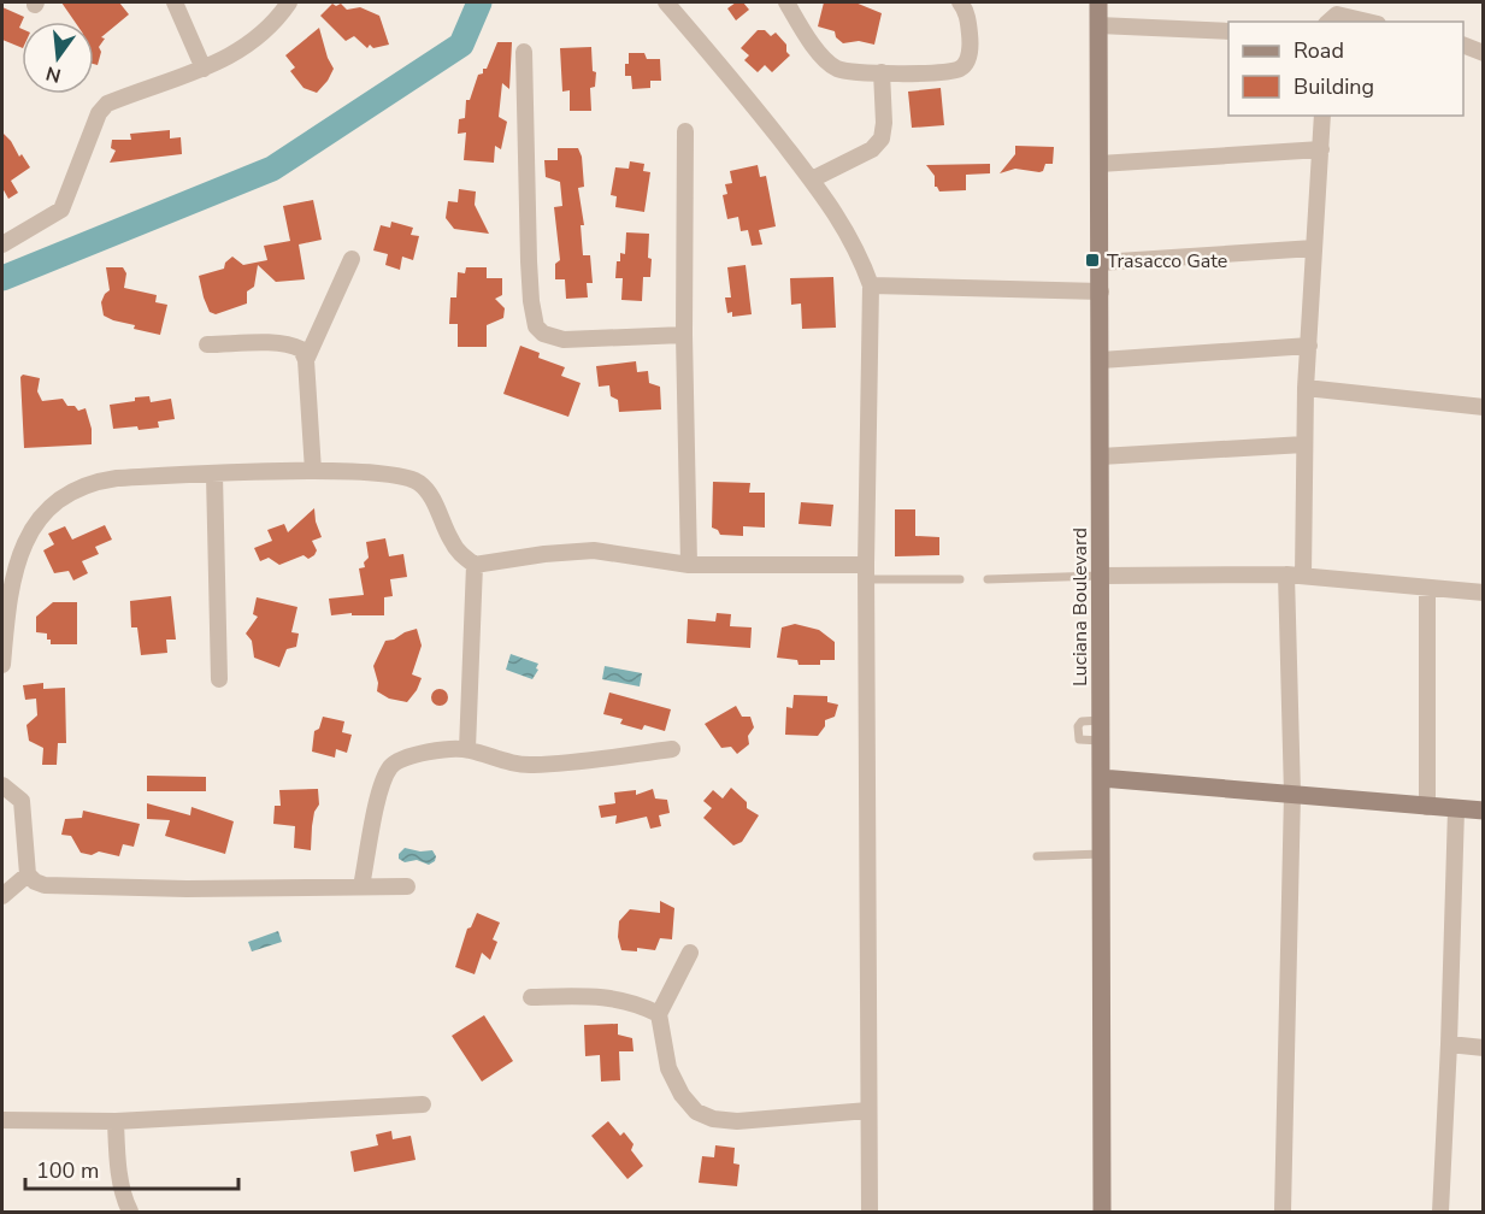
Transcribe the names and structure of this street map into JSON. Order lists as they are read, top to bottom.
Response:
{
  "streets": {
    "street": ["Luciana Boulevard"]
  },
  "places": {
    "transit": ["Trasacco Gate"]
  },
  "legend": ["Road", "Building"],
  "scale_bar": "100 m",
  "north": "bottom"
}
